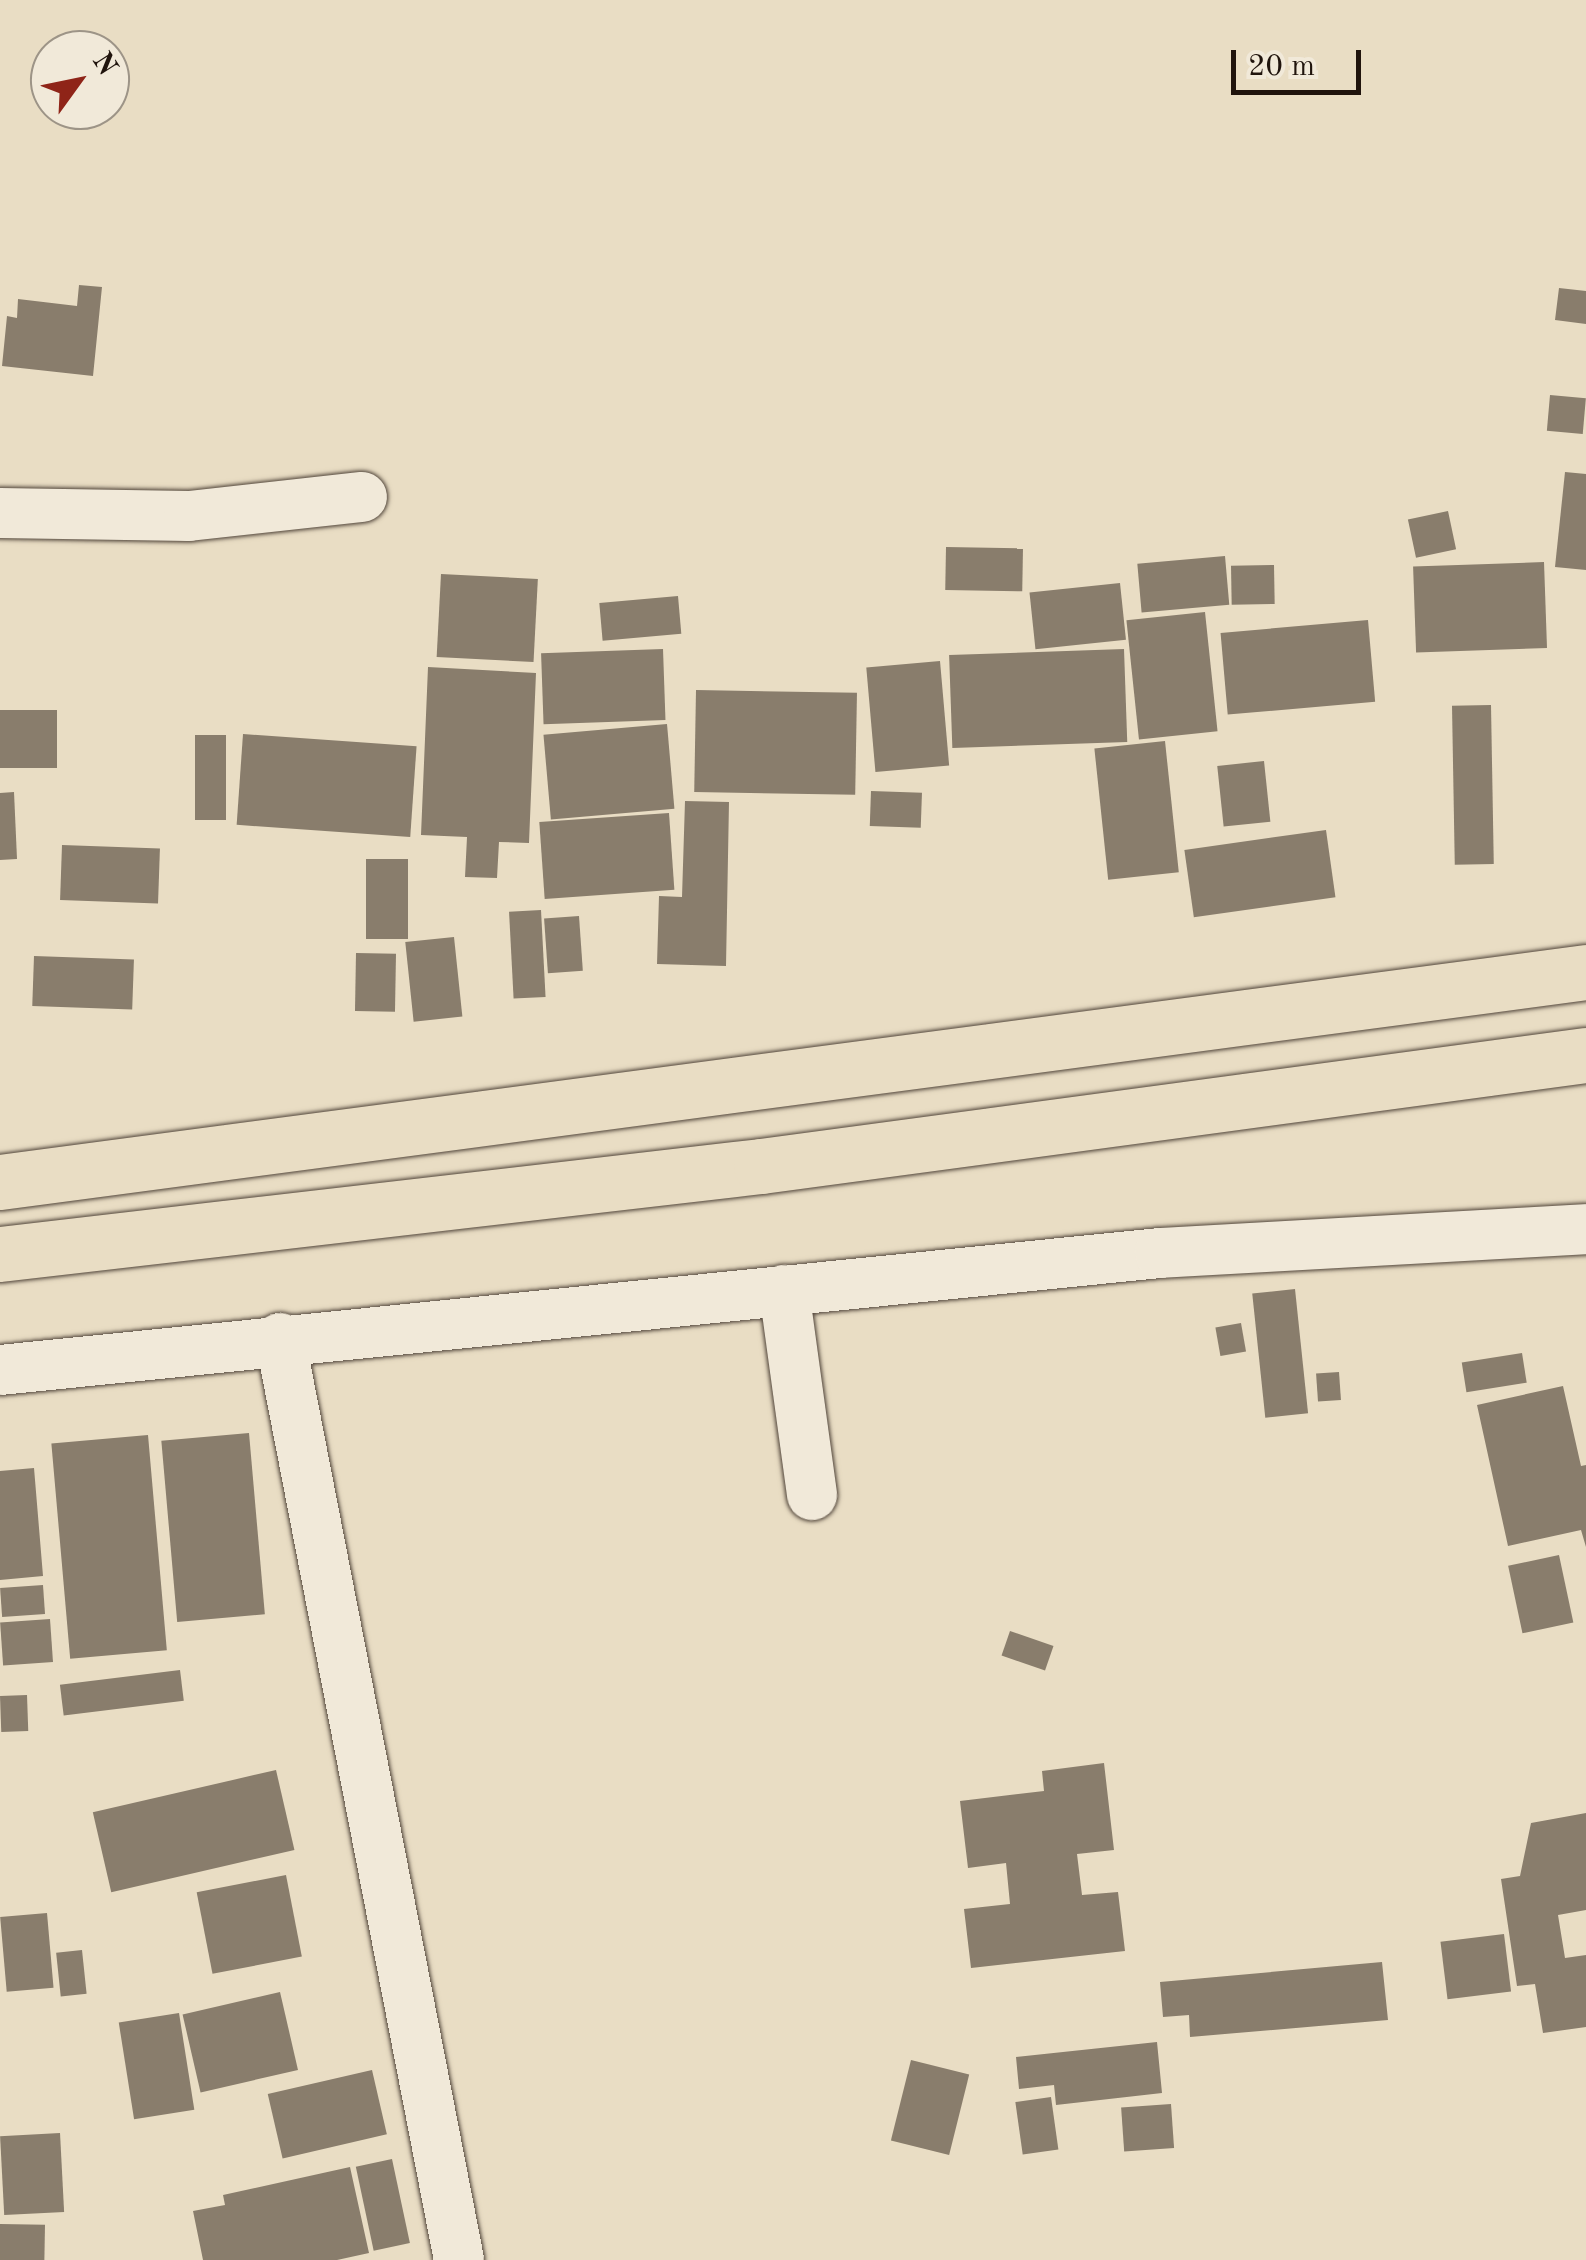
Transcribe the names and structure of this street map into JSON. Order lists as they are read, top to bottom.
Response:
{
  "scale_bar": "20 m",
  "north": "top right"
}
